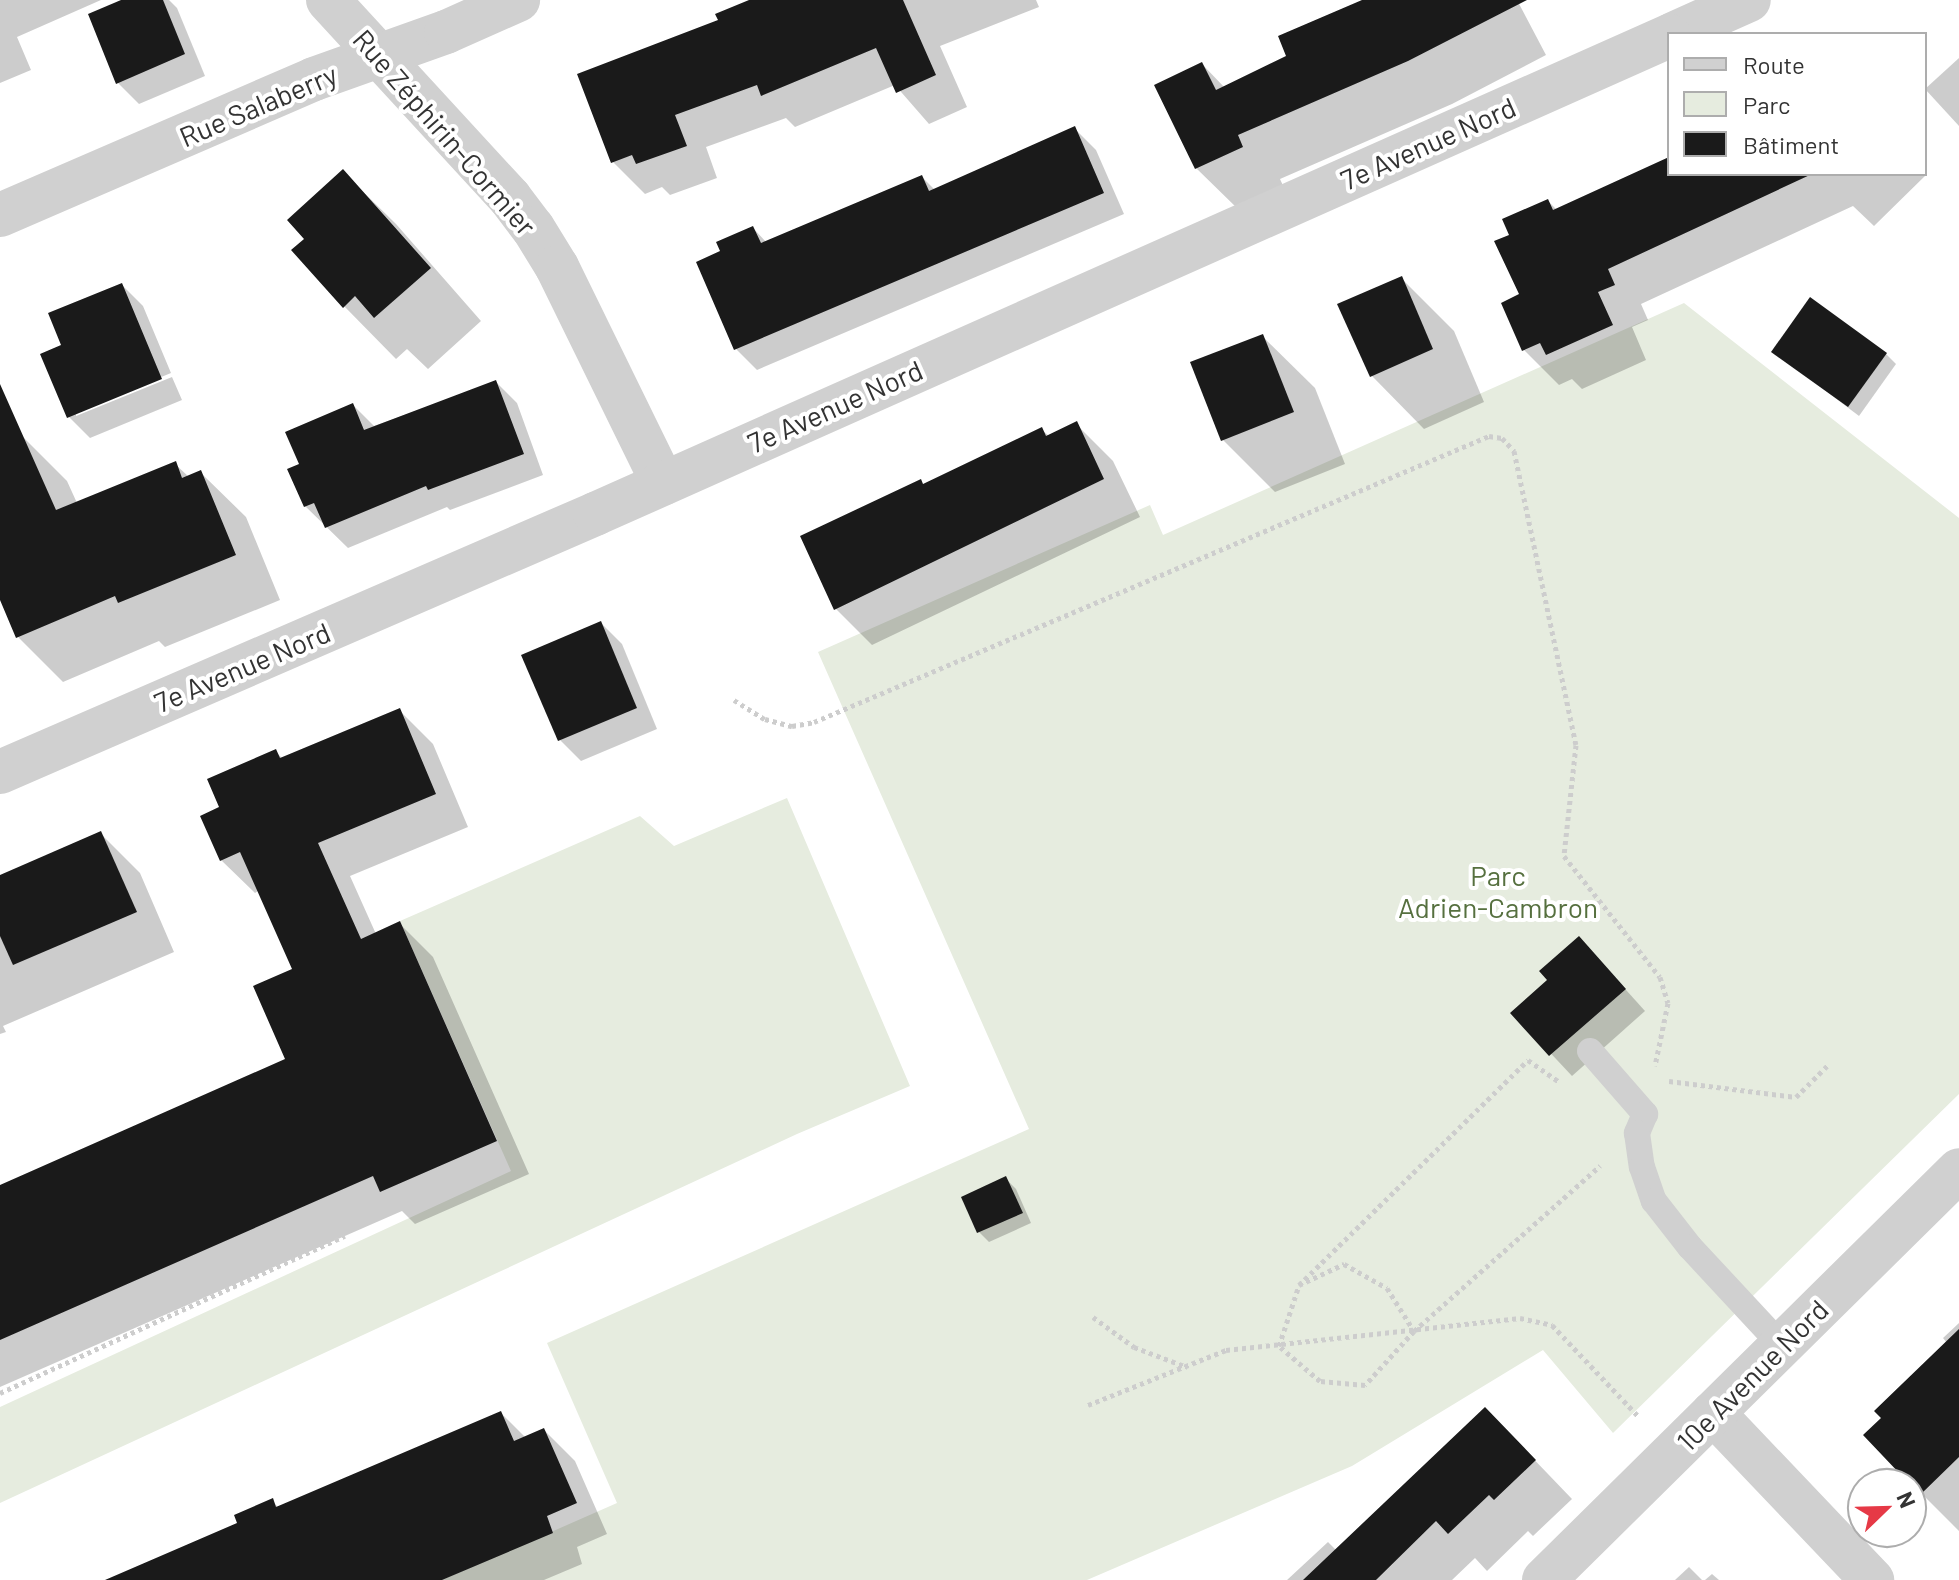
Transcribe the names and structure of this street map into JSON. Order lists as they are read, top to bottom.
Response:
{
  "streets": {
    "street": [
      "Rue Salaberry",
      "Rue Zéphirin-Cormier",
      "7e Avenue Nord",
      "10e Avenue Nord"
    ]
  },
  "crossings": [
    ["Rue Salaberry", "Rue Zéphirin-Cormier"],
    ["Rue Zéphirin-Cormier", "7e Avenue Nord"]
  ],
  "parks": ["Parc Adrien-Cambron"],
  "legend": ["Route", "Parc", "Bâtiment"],
  "north": "top right"
}
